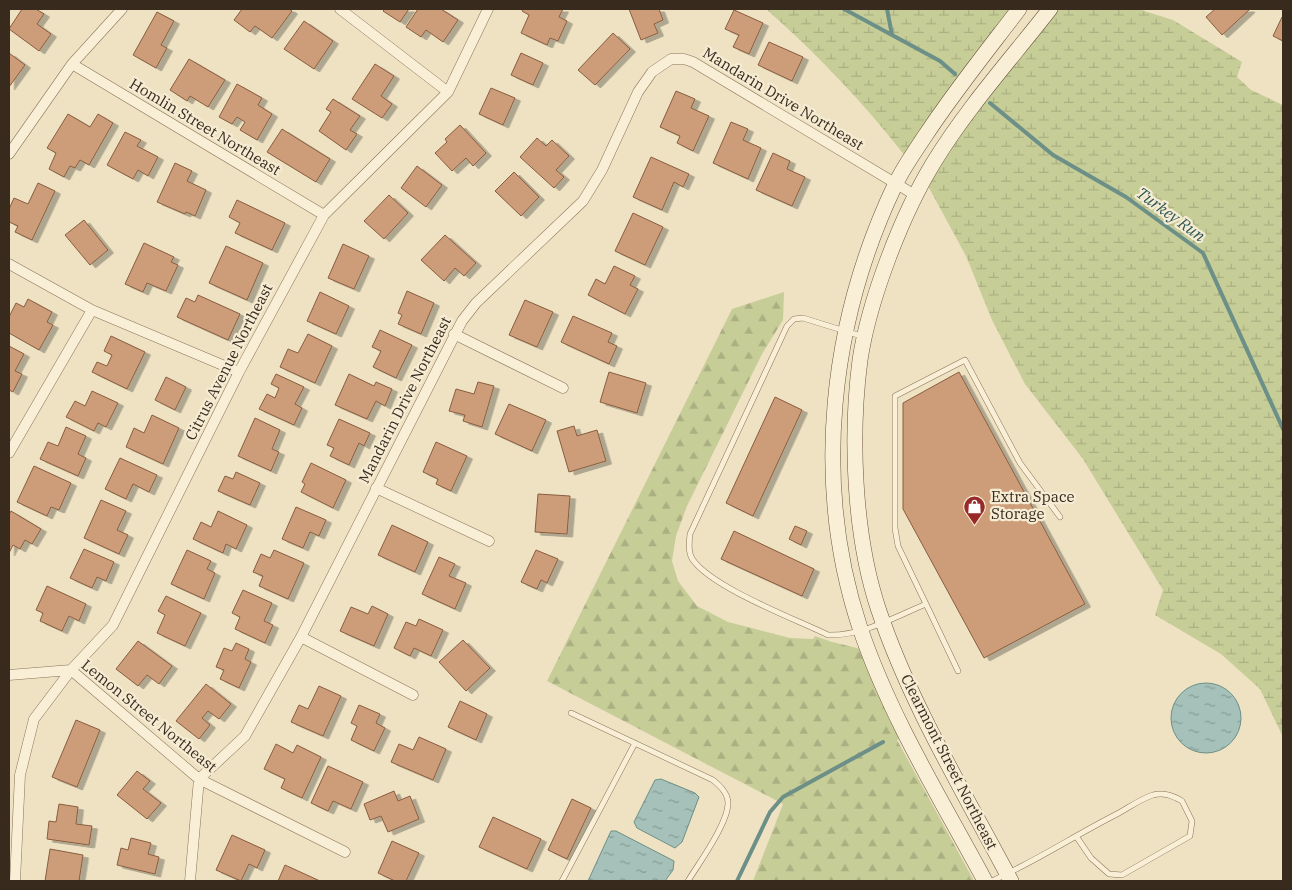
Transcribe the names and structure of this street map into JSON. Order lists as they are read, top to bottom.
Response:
{
  "streets": {
    "street": [
      "Mandarin Drive Northeast",
      "Homlin Street Northeast",
      "Citrus Avenue Northeast",
      "Lemon Street Northeast",
      "Clearmont Street Northeast"
    ]
  },
  "crossings": [
    ["Mandarin Drive Northeast", "Lemon Street Northeast"],
    ["Mandarin Drive Northeast", "Clearmont Street Northeast"],
    ["Homlin Street Northeast", "Citrus Avenue Northeast"],
    ["Citrus Avenue Northeast", "Lemon Street Northeast"]
  ],
  "water": ["Turkey Run"],
  "places": {
    "shop": ["Extra Space Storage"]
  }
}
